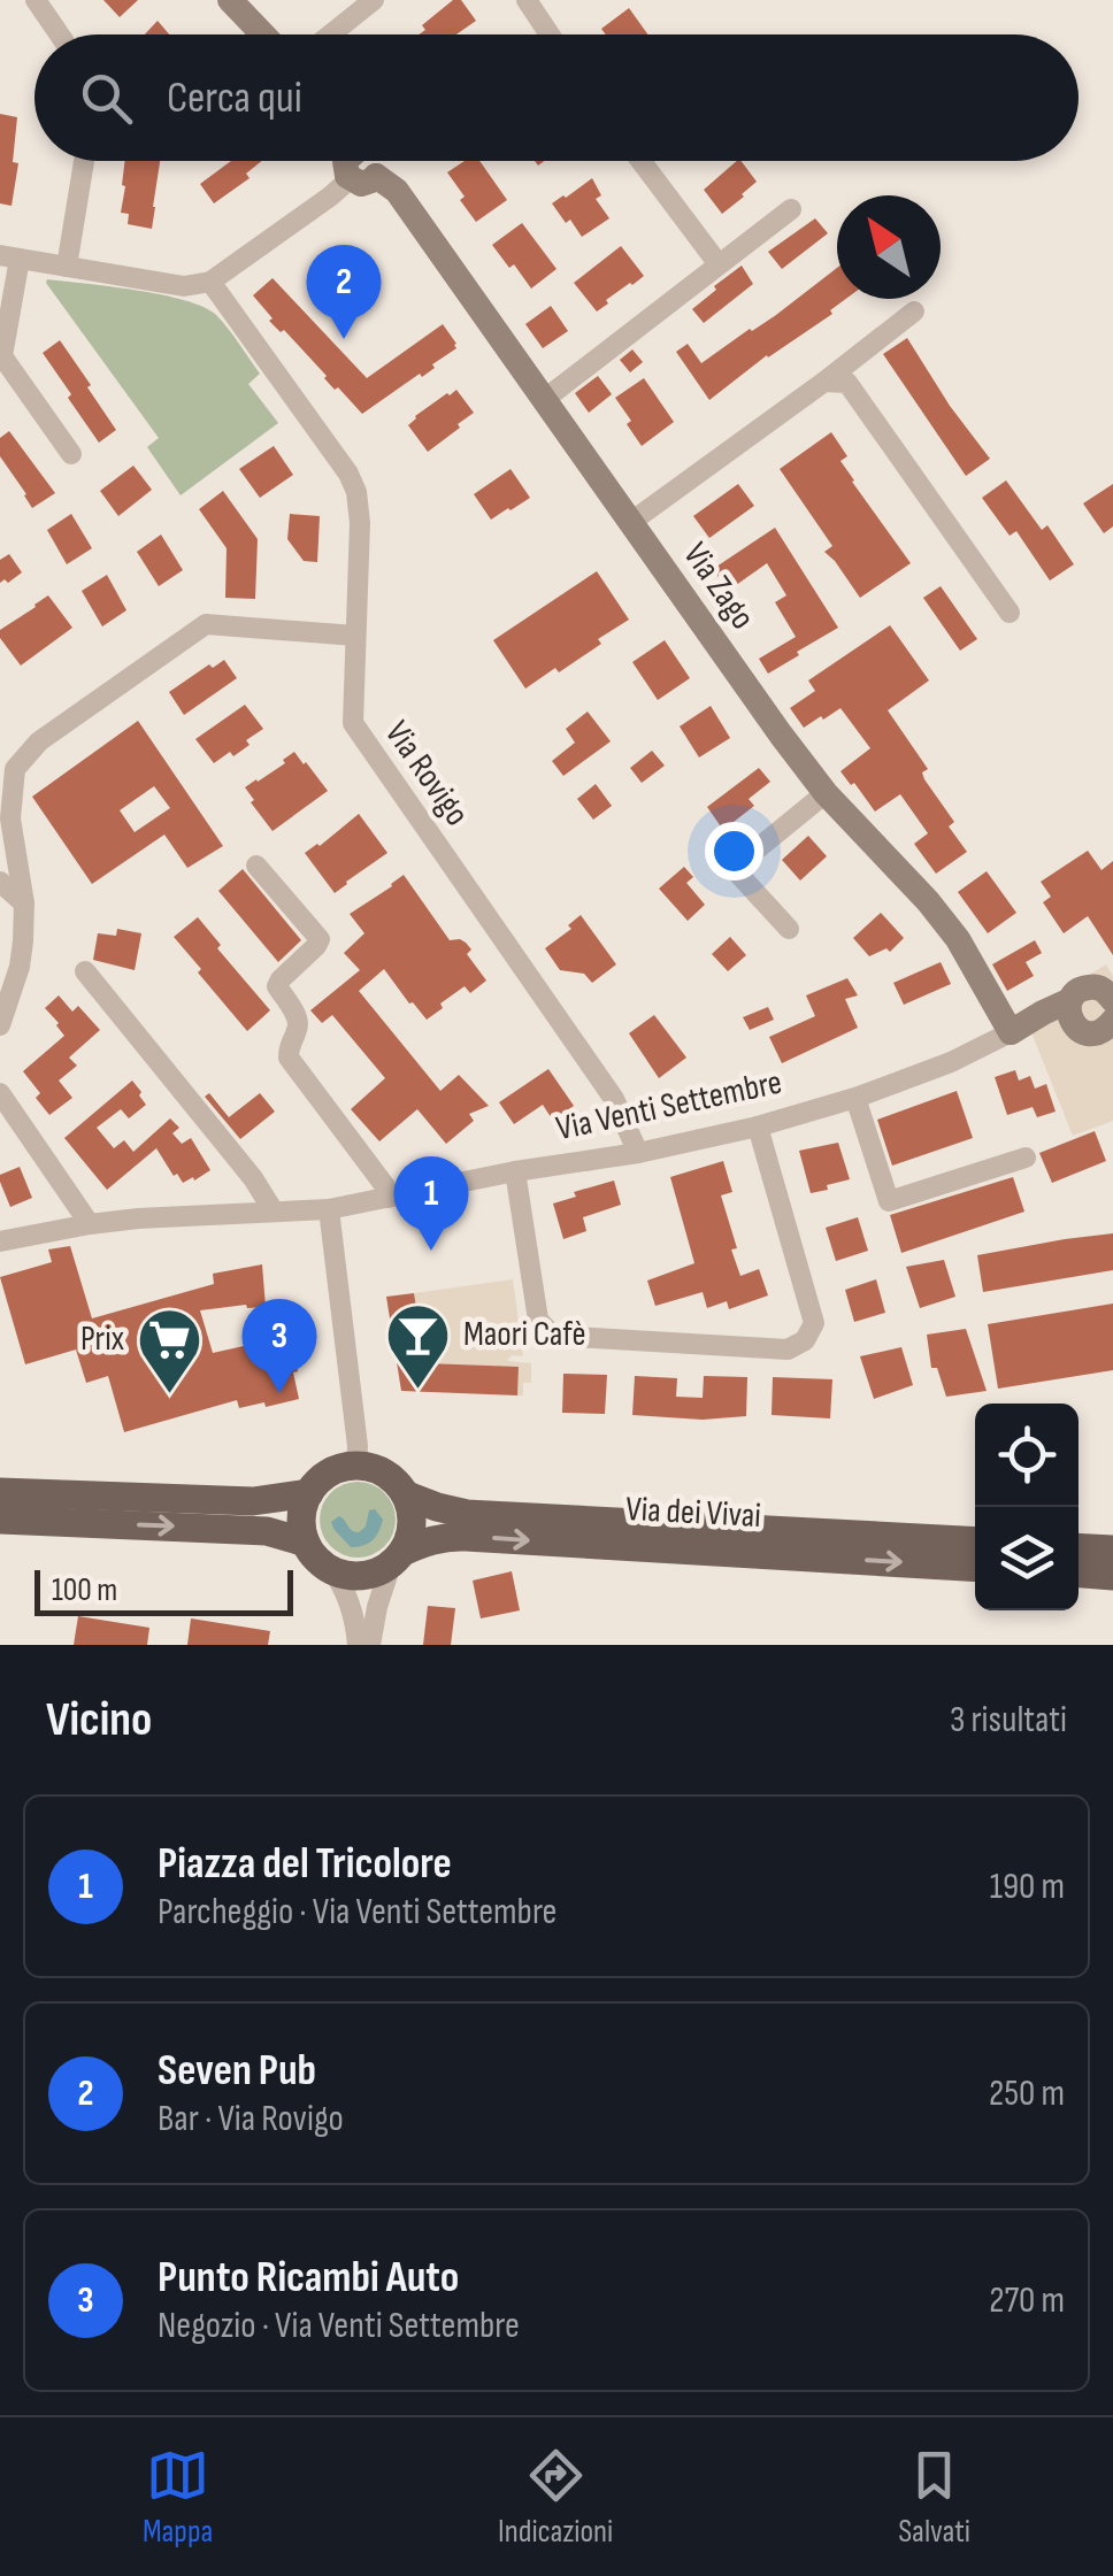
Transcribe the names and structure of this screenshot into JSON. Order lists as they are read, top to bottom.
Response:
{
  "streets": {
    "main road": ["Via dei Vivai"],
    "street": ["Via Zago", "Via Rovigo", "Via Venti Settembre"]
  },
  "crossings": [
    ["Via Zago", "Via Venti Settembre"],
    ["Via Rovigo", "Via Venti Settembre"]
  ],
  "places": {
    "bar": ["Maori Cafè"],
    "supermarket": ["Prix"]
  },
  "scale_bar": "100 m",
  "north": "top left",
  "page": {
    "search": "Cerca qui",
    "pins": ["2", "1", "3"],
    "scale": "100 m",
    "heading": ["Vicino", "3 risultati"],
    "list": [
      {
        "mark": "1",
        "name": "Piazza del Tricolore",
        "note": "Parcheggio · Via Venti Settembre",
        "value": "190 m"
      },
      {
        "mark": "2",
        "name": "Seven Pub",
        "note": "Bar · Via Rovigo",
        "value": "250 m"
      },
      {
        "mark": "3",
        "name": "Punto Ricambi Auto",
        "note": "Negozio · Via Venti Settembre",
        "value": "270 m"
      }
    ],
    "nav": ["Mappa", "Indicazioni", "Salvati"]
  }
}
